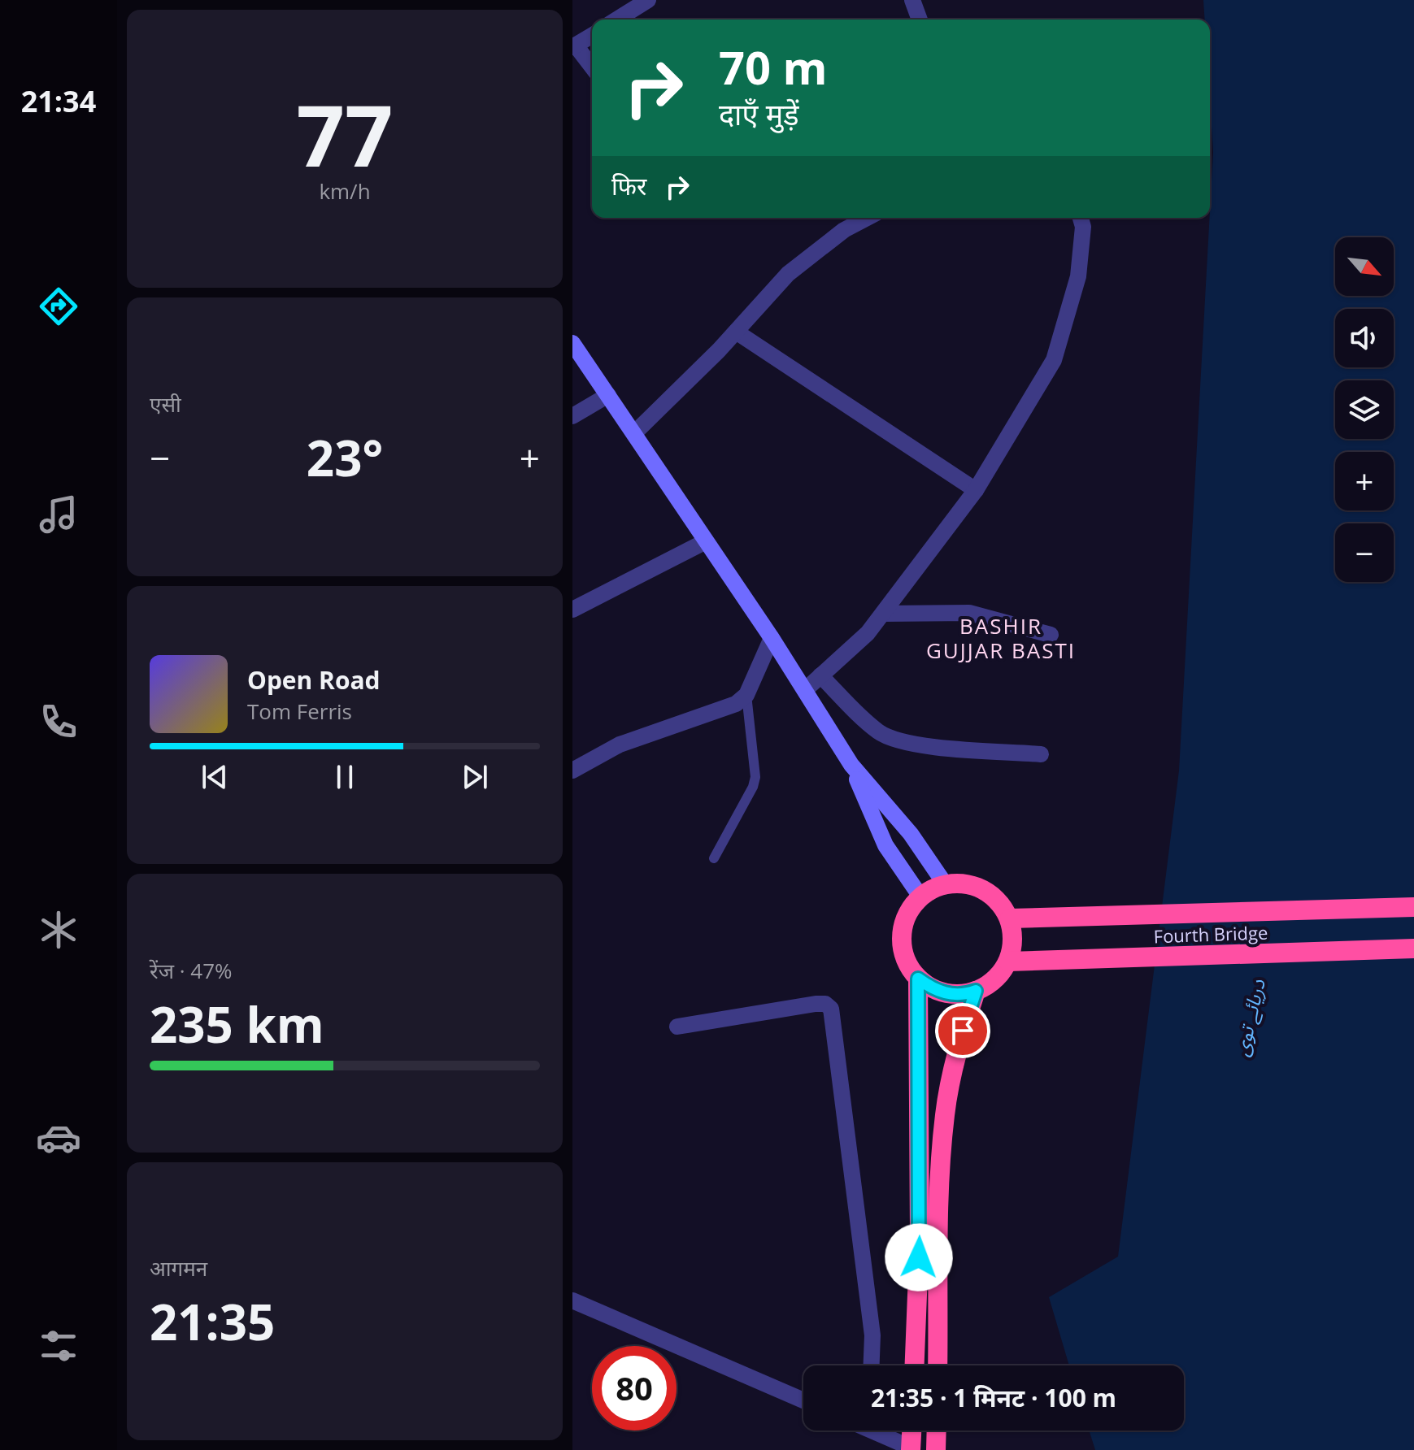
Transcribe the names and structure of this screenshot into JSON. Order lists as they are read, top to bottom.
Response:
{
  "streets": {
    "highway": ["Fourth Bridge"]
  },
  "districts": ["BASHIR GUJJAR BASTI"],
  "water": ["دریائے توی"],
  "north": "bottom right",
  "page": {
    "tabs": "21:34",
    "tile": [
      ["77", "km/h"],
      "एसी",
      ["रेंज · 47%", "235 km"],
      ["आगमन", "21:35"]
    ],
    "turn": ["70 m", "दाएँ मुड़ें"],
    "then": "फिर",
    "map_buttons": ["+", "−"],
    "heat": ["−", "23°", "+"],
    "song": ["Open Road", "Tom Ferris"],
    "limit": "80",
    "trip": "21:35 · 1 मिनट · 100 m"
  }
}
